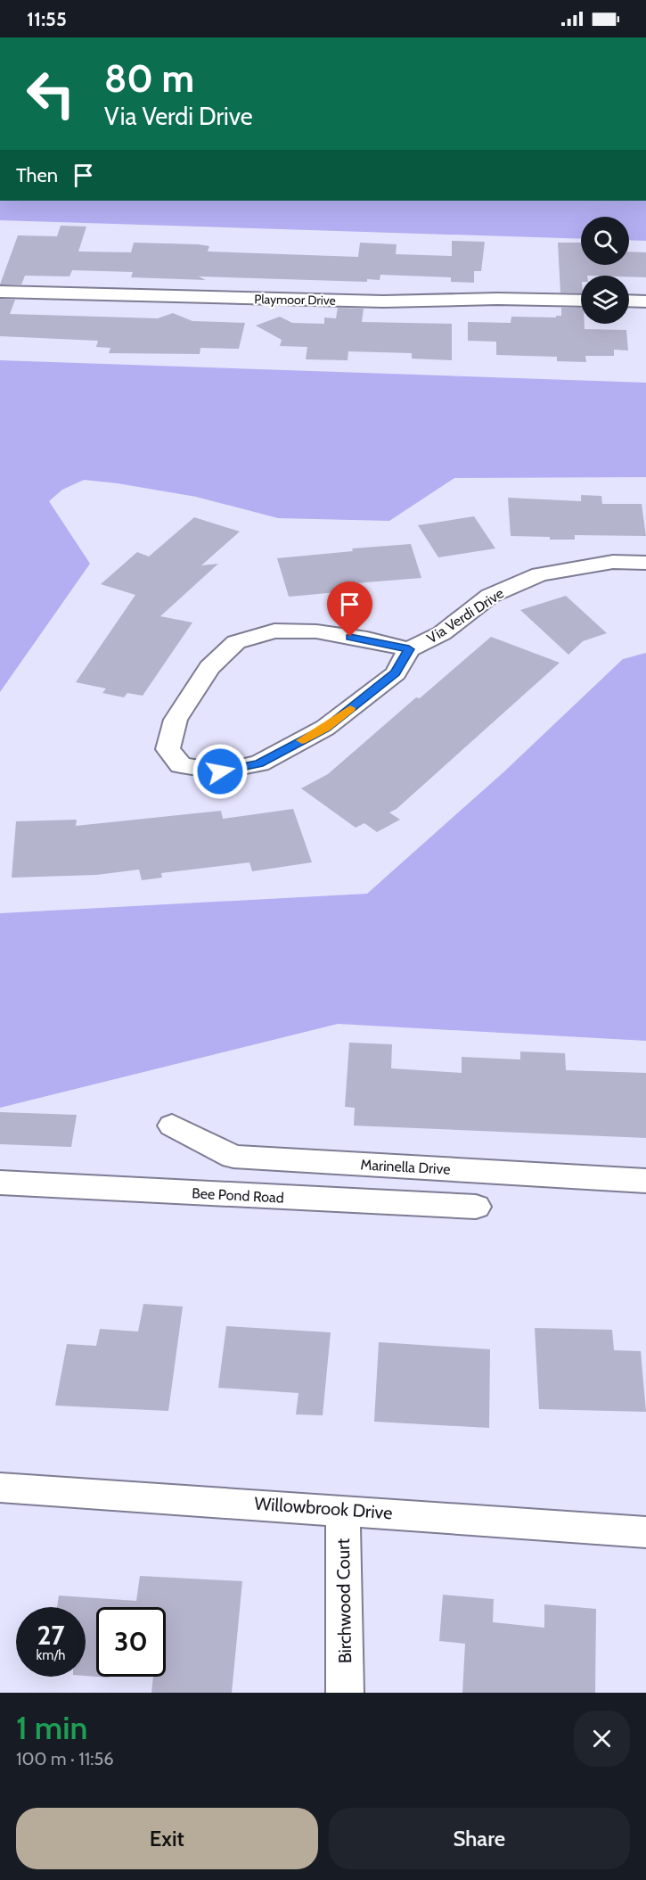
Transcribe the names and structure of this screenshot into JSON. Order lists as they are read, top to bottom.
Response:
{
  "streets": {
    "street": [
      "Playmoor Drive",
      "Via Verdi Drive",
      "Marinella Drive",
      "Bee Pond Road",
      "Willowbrook Drive",
      "Birchwood Court"
    ]
  },
  "crossings": [
    ["Willowbrook Drive", "Birchwood Court"]
  ],
  "page": {
    "status": "11:55",
    "turn": ["80 m", "Via Verdi Drive"],
    "then": "Then",
    "speed": "27 km/h",
    "limit": "30",
    "heading": ["1 min", "100 m · 11:56"],
    "buttons": ["Exit", "Share"]
  }
}
